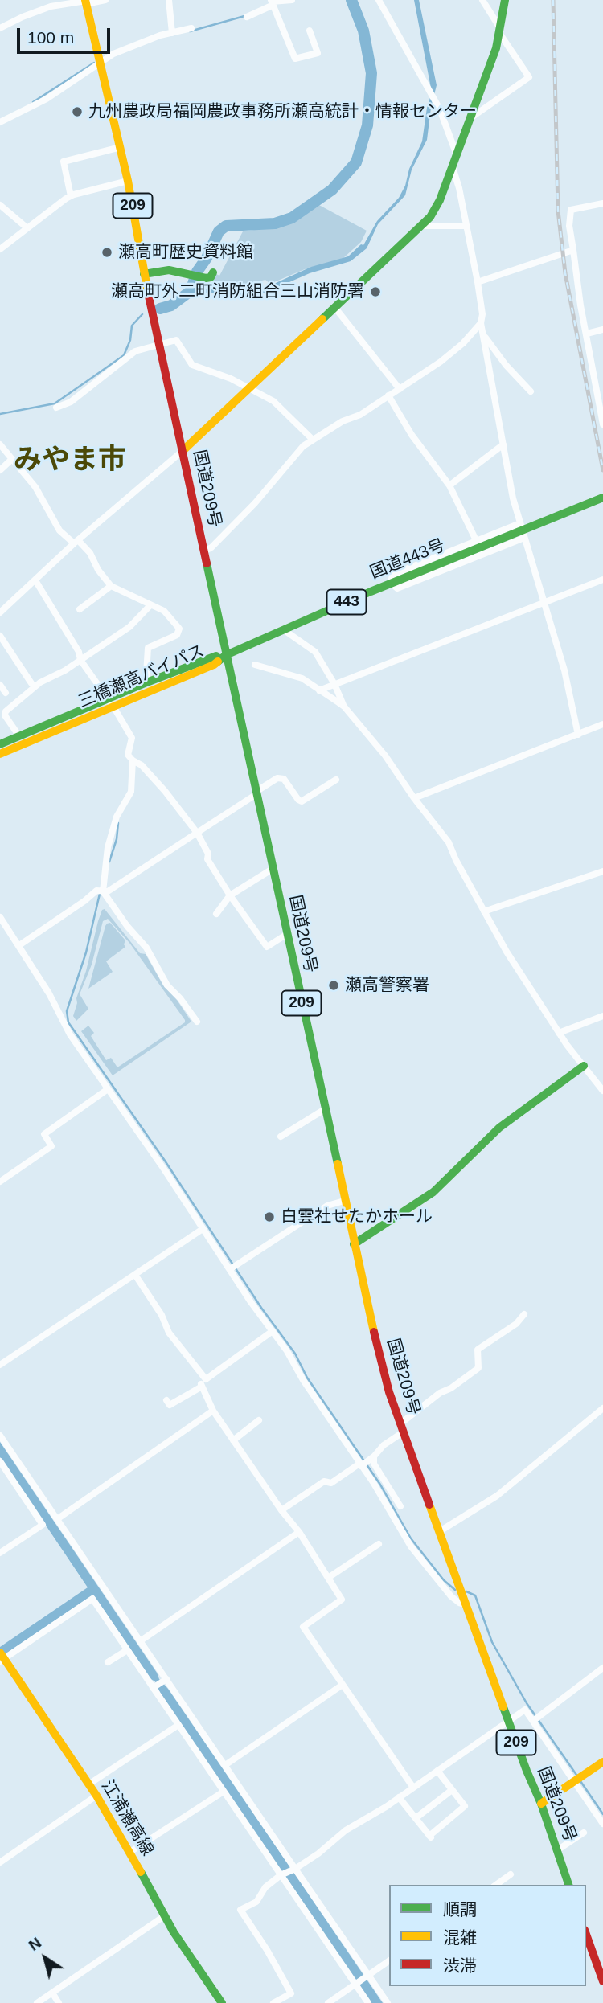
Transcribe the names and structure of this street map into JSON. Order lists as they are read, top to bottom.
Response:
{
  "streets": {
    "main road": [
      "209",
      "国道209号",
      "国道443号",
      "443",
      "三橋瀬高バイパス",
      "江浦瀬高線"
    ]
  },
  "crossings": [
    ["国道209号", "国道443号"],
    ["国道209号", "三橋瀬高バイパス"],
    ["国道443号", "三橋瀬高バイパス"]
  ],
  "districts": ["みやま市"],
  "places": [
    "九州農政局福岡農政事務所瀬高統計・情報センター",
    "瀬高町歴史資料館",
    "瀬高町外二町消防組合三山消防署",
    "瀬高警察署",
    "白雲社せたかホール"
  ],
  "legend": ["順調", "混雑", "渋滞"],
  "scale_bar": "100 m",
  "north": "top left"
}
